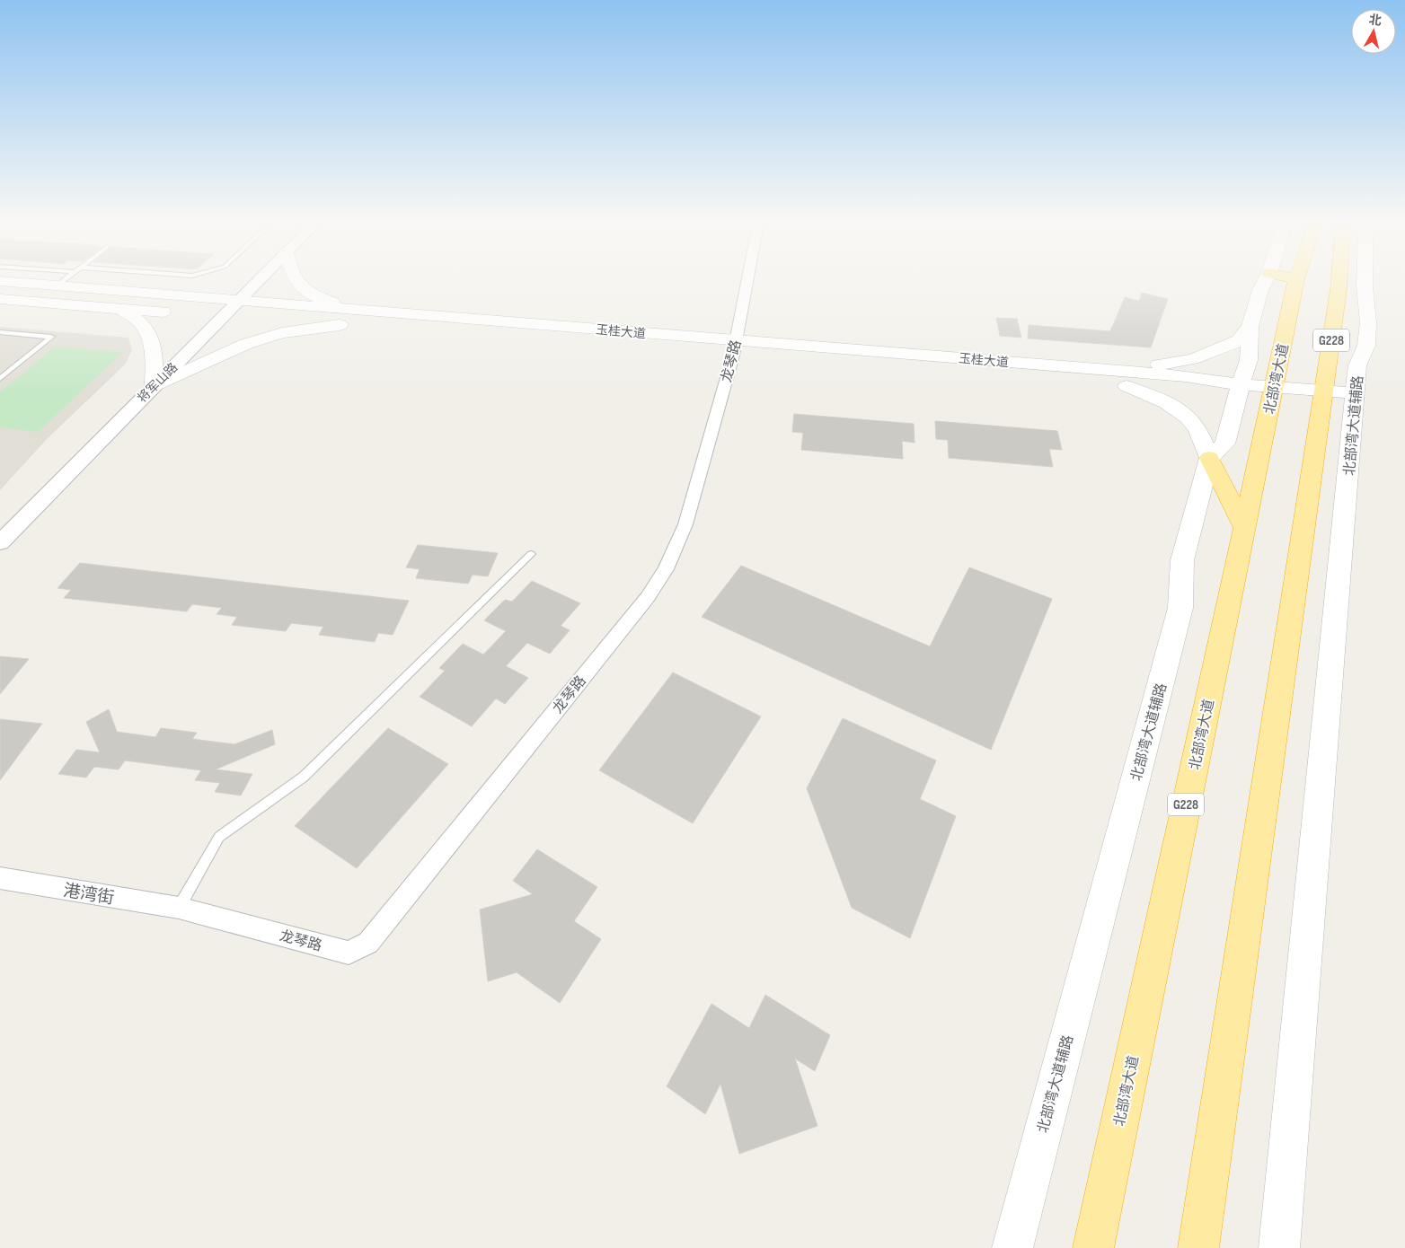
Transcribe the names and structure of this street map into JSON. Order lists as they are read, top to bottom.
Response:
{
  "streets": {
    "highway": ["G228", "北部湾大道"],
    "main road": ["玉桂大道", "北部湾大道辅路"],
    "street": ["龙琴路", "将军山路", "港湾街"]
  },
  "crossings": [
    ["玉桂大道", "G228"],
    ["玉桂大道", "龙琴路"],
    ["玉桂大道", "北部湾大道"],
    ["玉桂大道", "将军山路"],
    ["玉桂大道", "北部湾大道辅路"],
    ["龙琴路", "港湾街"]
  ],
  "north": "top"
}
